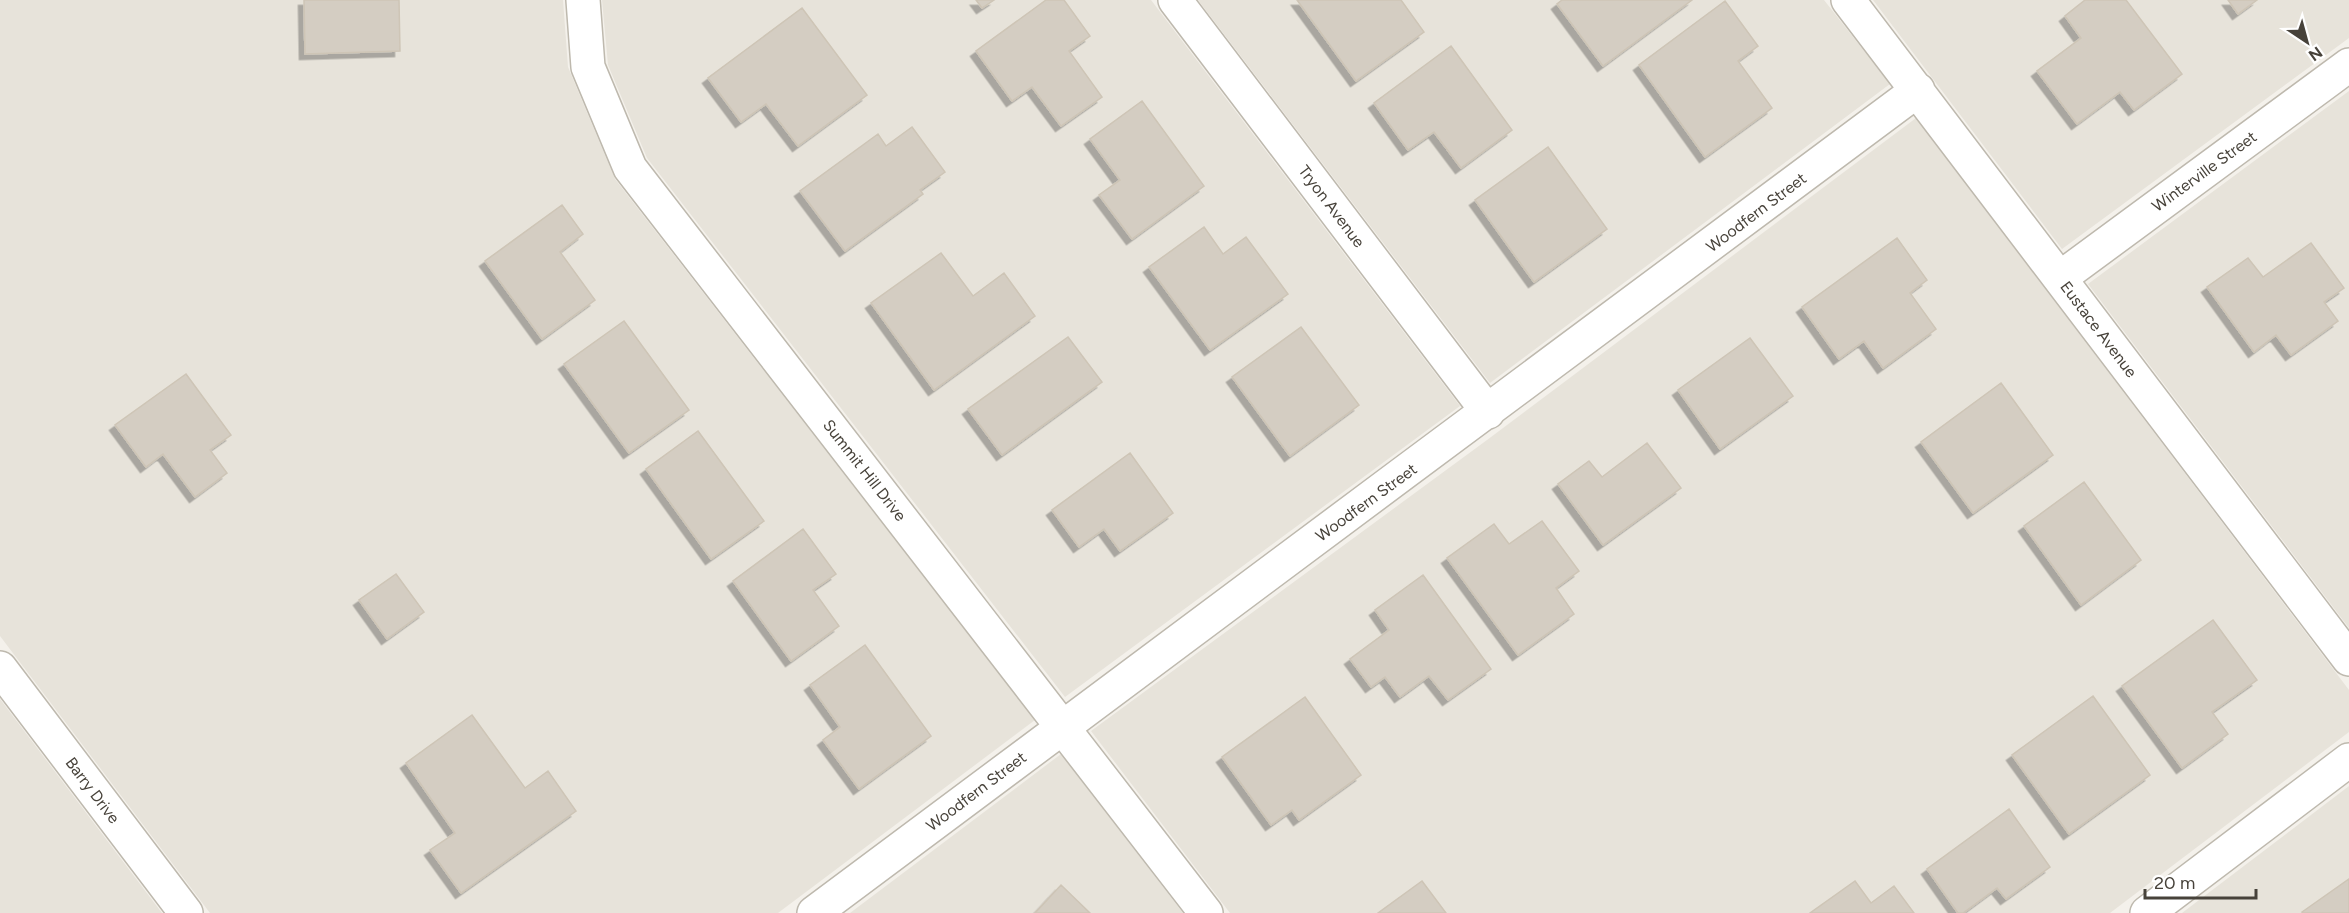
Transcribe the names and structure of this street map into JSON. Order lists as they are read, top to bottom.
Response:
{
  "streets": {
    "street": [
      "Winterville Street",
      "Tryon Avenue",
      "Woodfern Street",
      "Eustace Avenue",
      "Summit Hill Drive",
      "Barry Drive"
    ]
  },
  "crossings": [
    ["Winterville Street", "Eustace Avenue"],
    ["Tryon Avenue", "Woodfern Street"],
    ["Woodfern Street", "Eustace Avenue"],
    ["Woodfern Street", "Summit Hill Drive"]
  ],
  "scale_bar": "20 m",
  "north": "bottom right"
}
